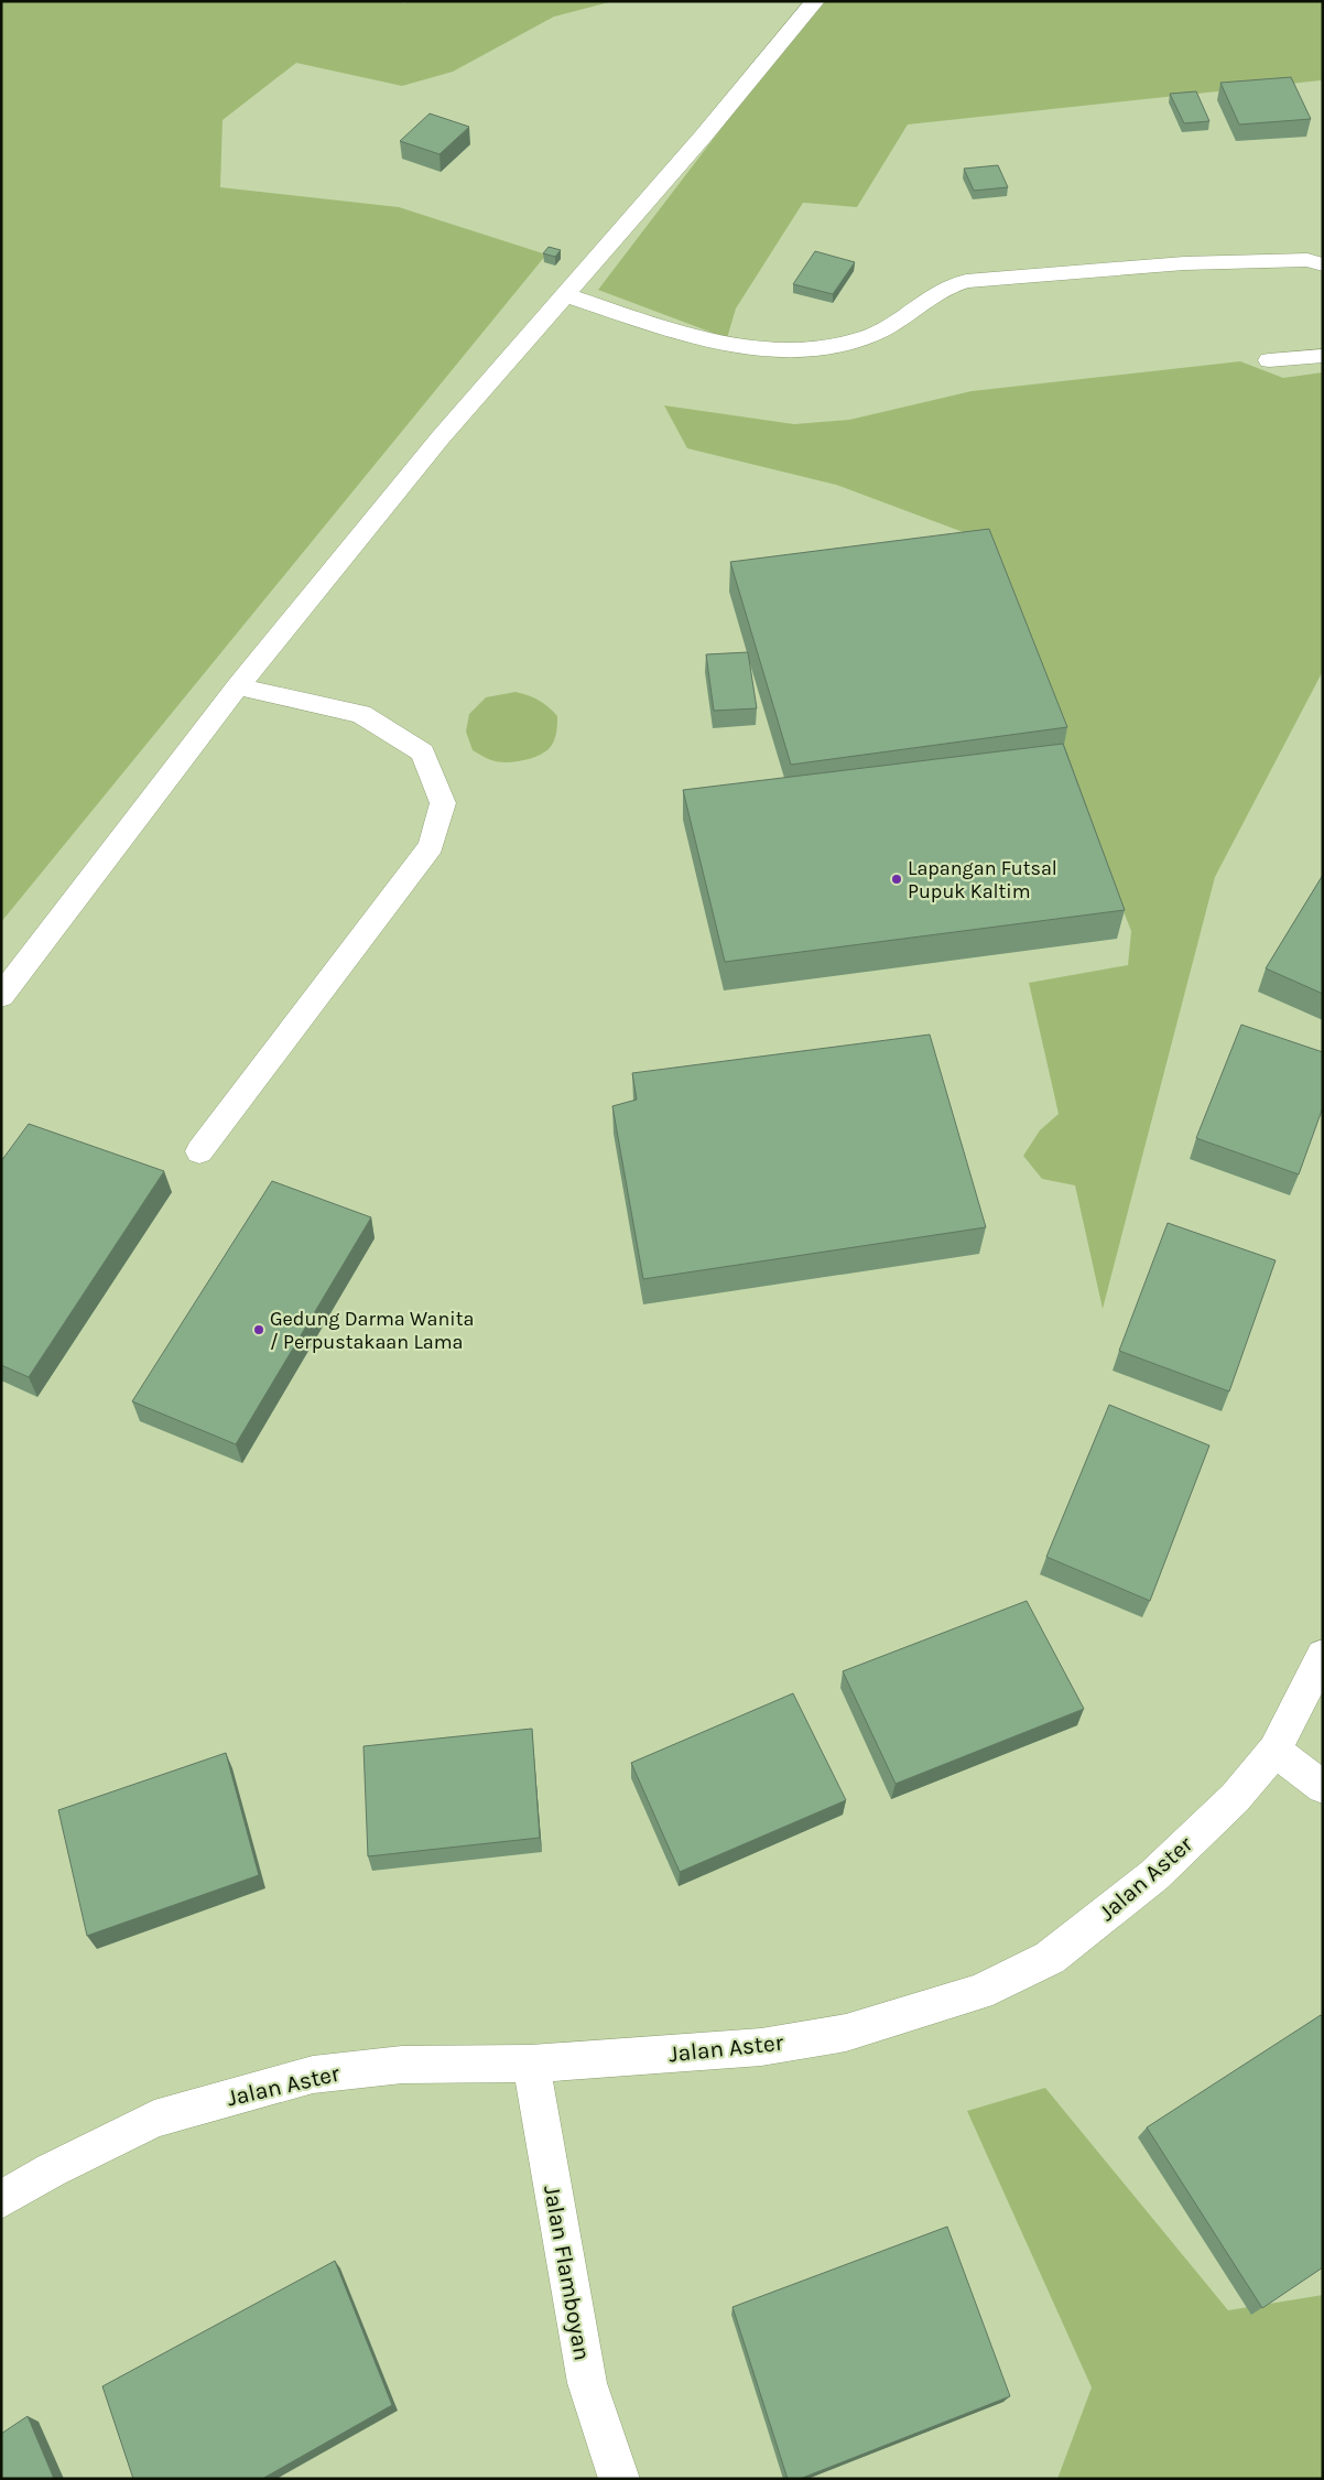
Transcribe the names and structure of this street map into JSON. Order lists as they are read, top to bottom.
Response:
{
  "streets": {
    "street": ["Jalan Aster", "Jalan Flamboyan"]
  },
  "crossings": [
    ["Jalan Aster", "Jalan Flamboyan"]
  ],
  "places": ["Lapangan Futsal Pupuk Kaltim", "Gedung Darma Wanita / Perpustakaan Lama"]
}
